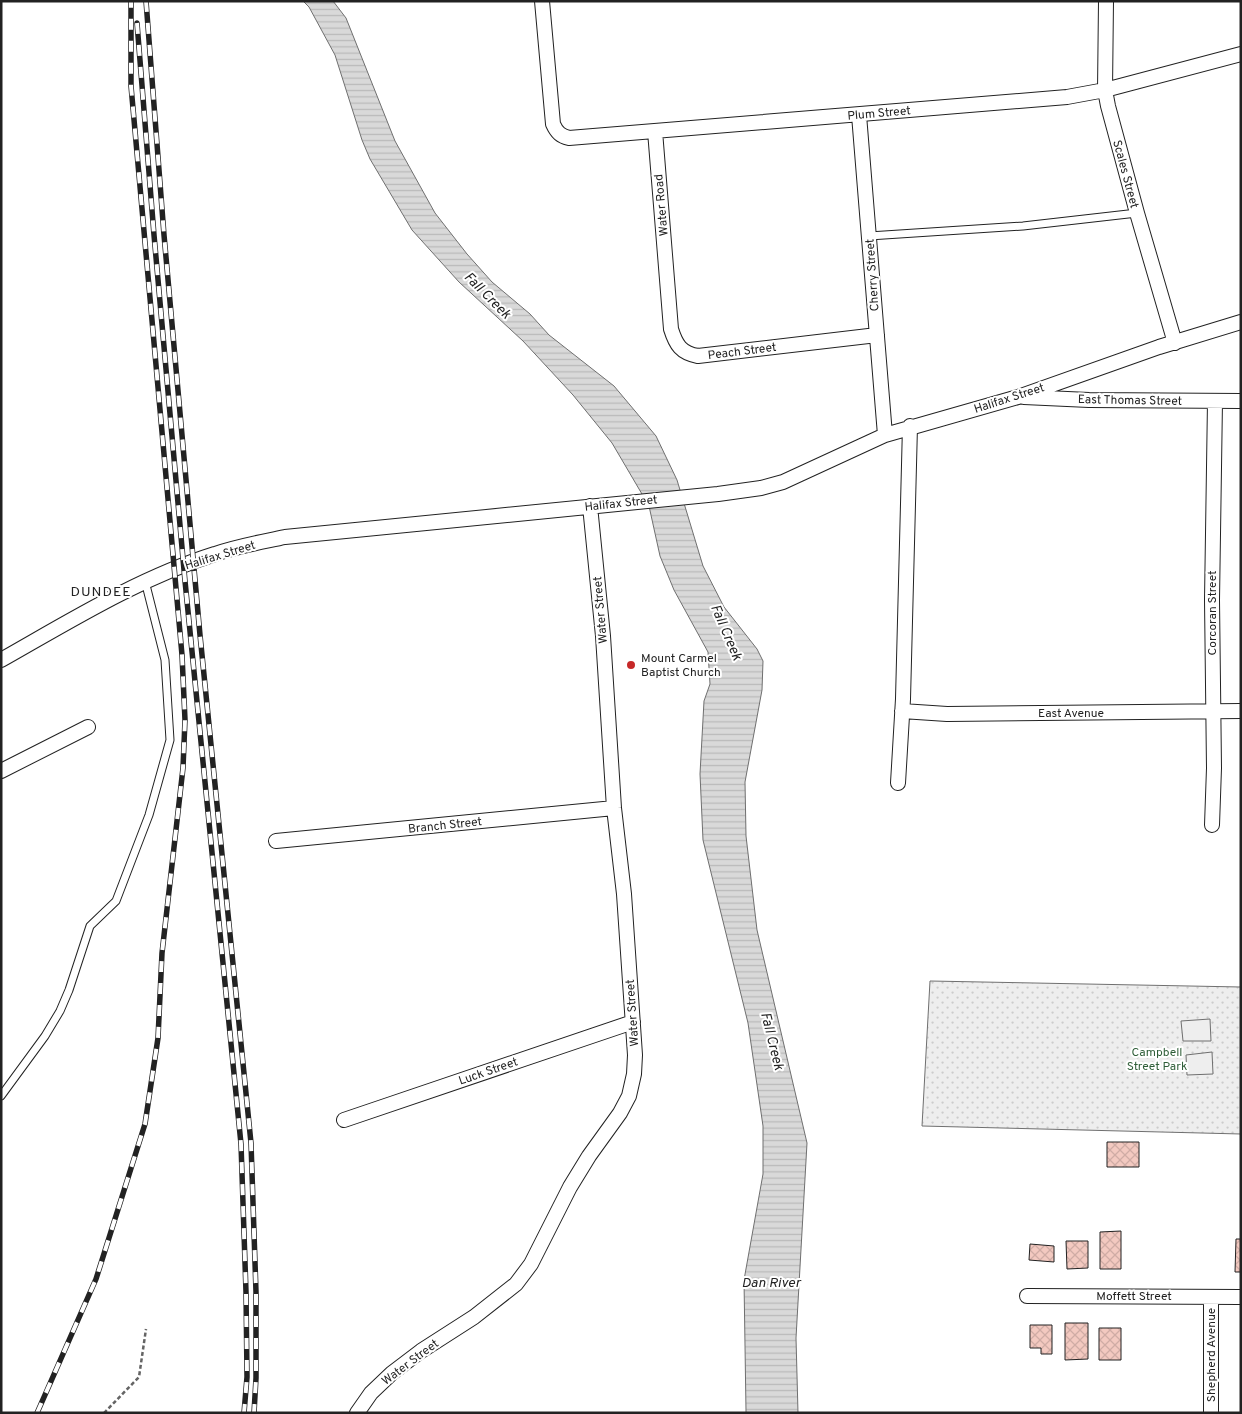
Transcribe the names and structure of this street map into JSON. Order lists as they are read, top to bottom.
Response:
{
  "streets": {
    "street": [
      "Plum Street",
      "Scales Street",
      "Water Road",
      "Cherry Street",
      "Peach Street",
      "Halifax Street",
      "East Thomas Street",
      "Water Street",
      "Corcoran Street",
      "East Avenue",
      "Branch Street",
      "Luck Street",
      "Moffett Street",
      "Shepherd Avenue"
    ]
  },
  "crossings": [
    ["Plum Street", "Scales Street"],
    ["Plum Street", "Water Road"],
    ["Plum Street", "Cherry Street"],
    ["Scales Street", "Halifax Street"],
    ["Water Road", "Peach Street"],
    ["Cherry Street", "Peach Street"],
    ["Cherry Street", "Halifax Street"],
    ["Halifax Street", "East Thomas Street"],
    ["Halifax Street", "Water Street"],
    ["East Thomas Street", "Corcoran Street"],
    ["Water Street", "Branch Street"],
    ["Water Street", "Luck Street"],
    ["Corcoran Street", "East Avenue"],
    ["Moffett Street", "Shepherd Avenue"]
  ],
  "districts": ["DUNDEE"],
  "water": ["Fall Creek", "Dan River"],
  "parks": ["Campbell Street Park"],
  "places": ["Mount Carmel Baptist Church"]
}
